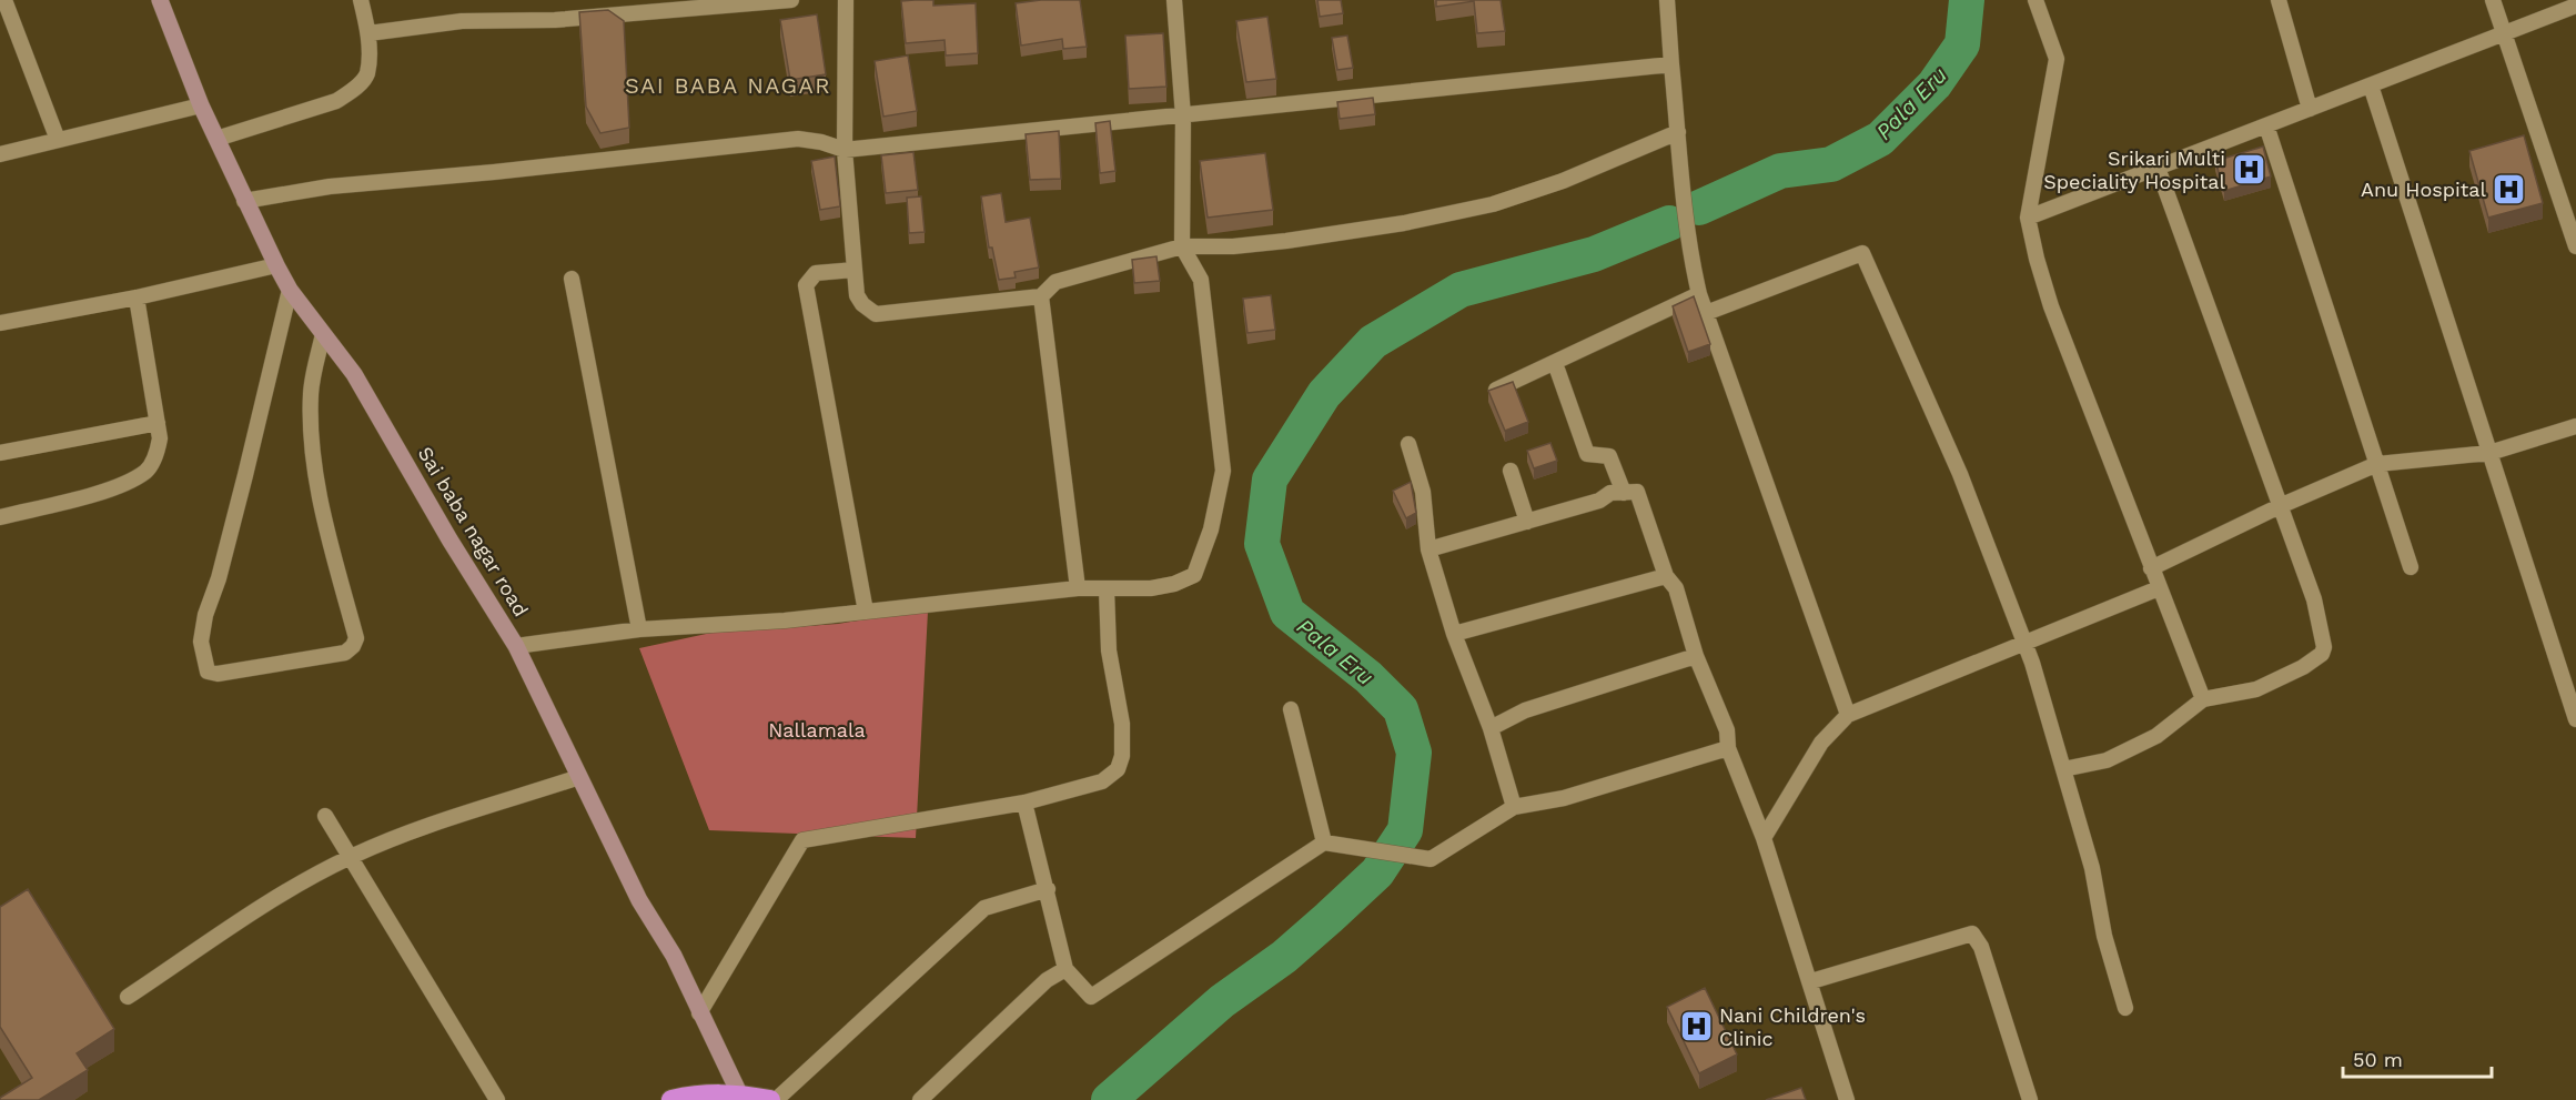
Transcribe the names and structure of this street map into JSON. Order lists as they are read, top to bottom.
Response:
{
  "streets": {
    "main road": ["Sai baba nagar road"]
  },
  "districts": ["SAI BABA NAGAR"],
  "water": ["Pala Eru"],
  "parks": ["Nallamala"],
  "places": {
    "hospital": ["Srikari Multi Speciality Hospital", "Anu Hospital", "Nani Children's Clinic"]
  },
  "scale_bar": "50 m"
}
